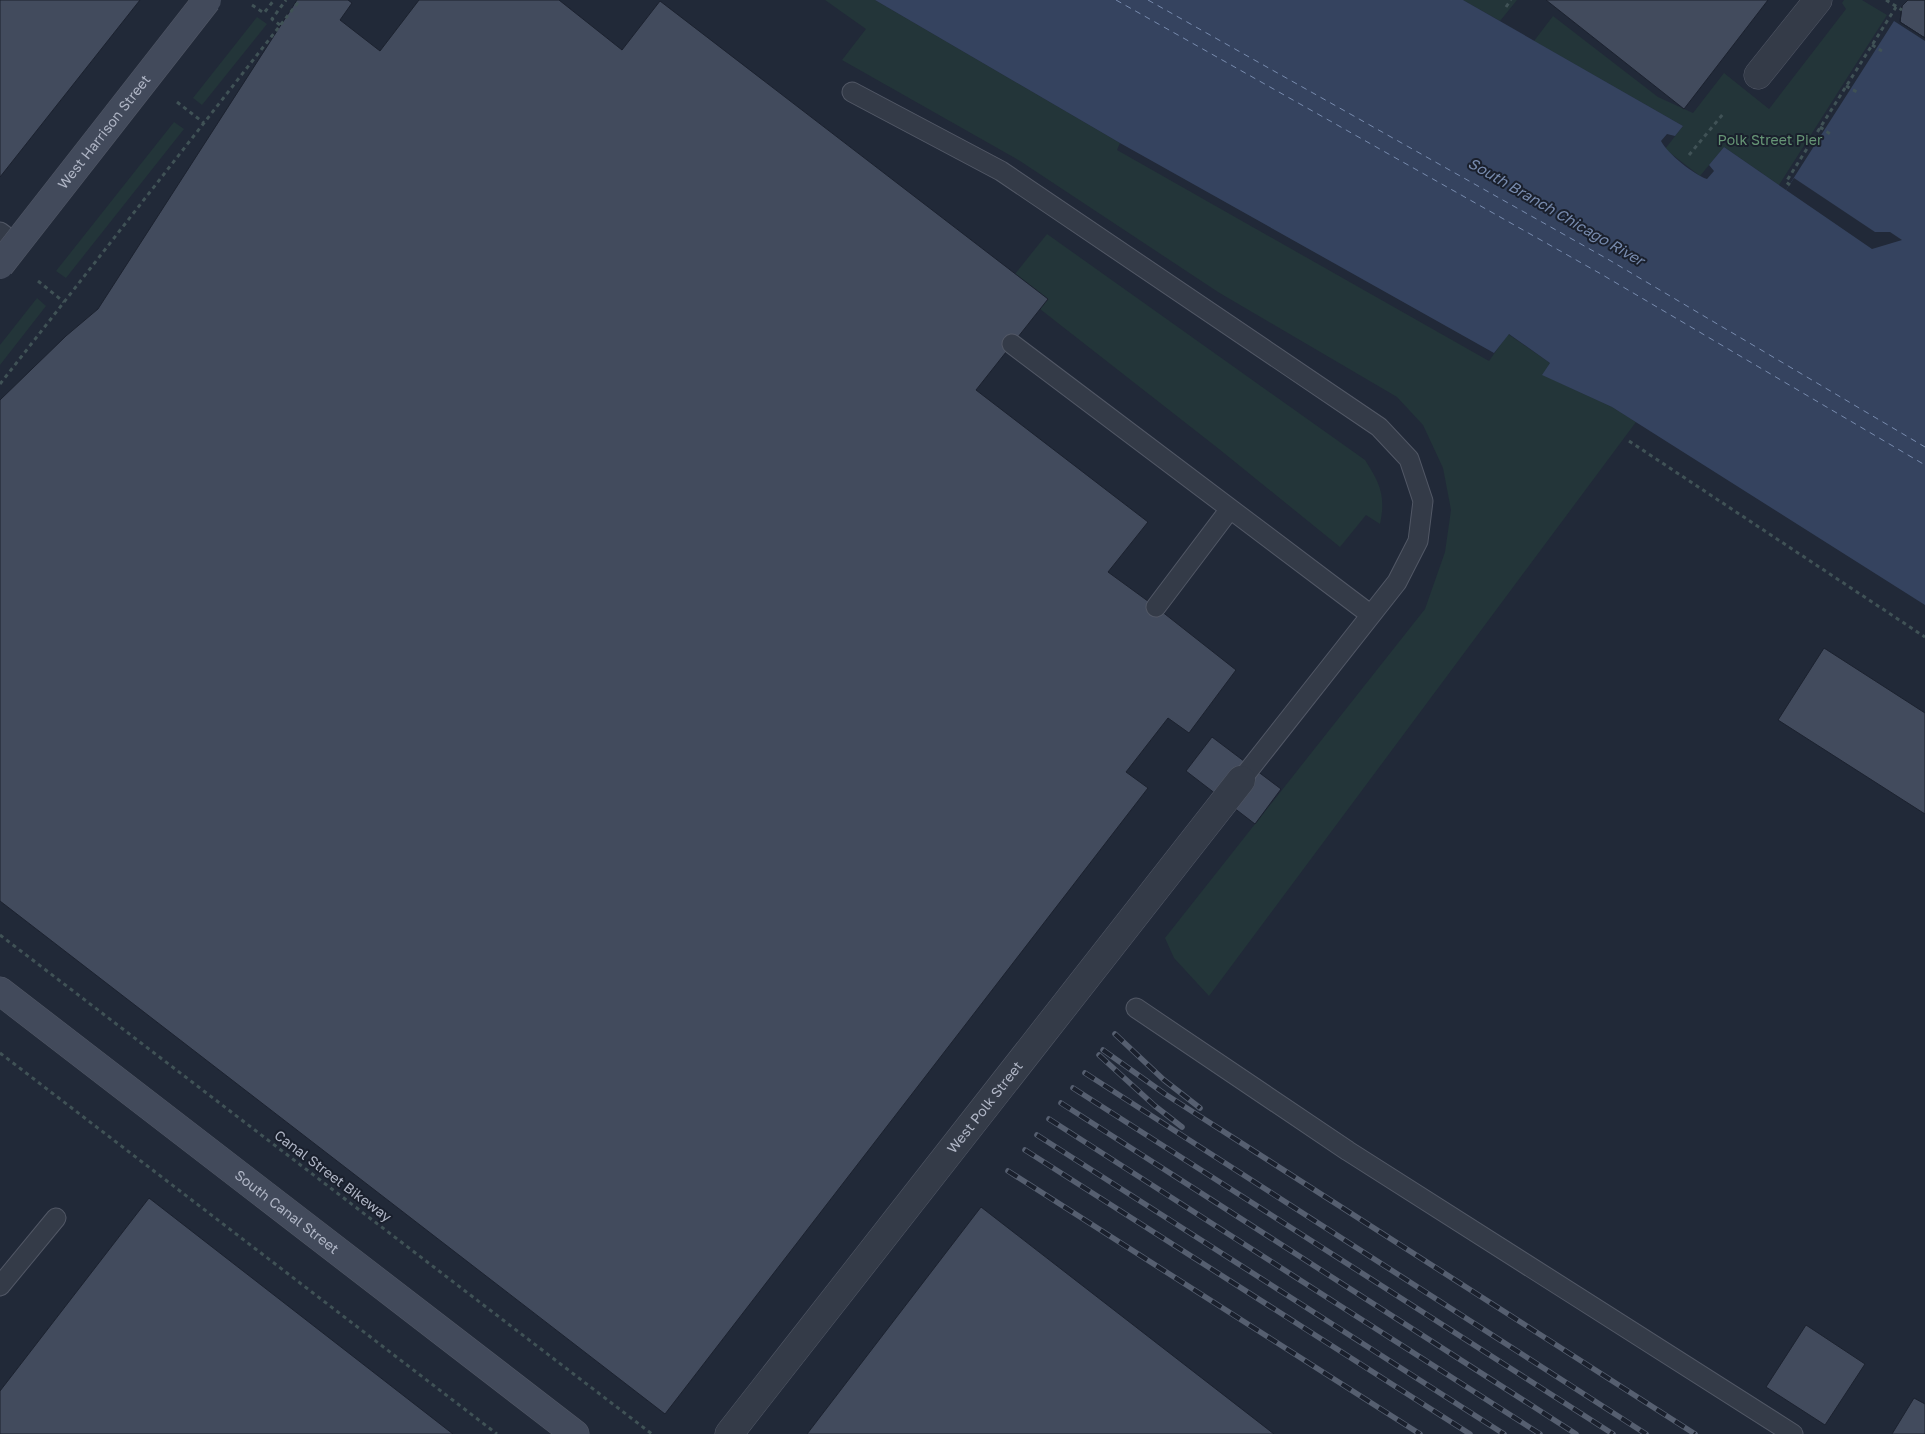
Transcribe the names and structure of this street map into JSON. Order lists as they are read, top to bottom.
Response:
{
  "streets": {
    "main road": ["West Harrison Street", "South Canal Street"],
    "street": ["West Polk Street"],
    "path": ["Canal Street Bikeway"]
  },
  "water": ["South Branch Chicago River"],
  "parks": ["Polk Street Pier"]
}
